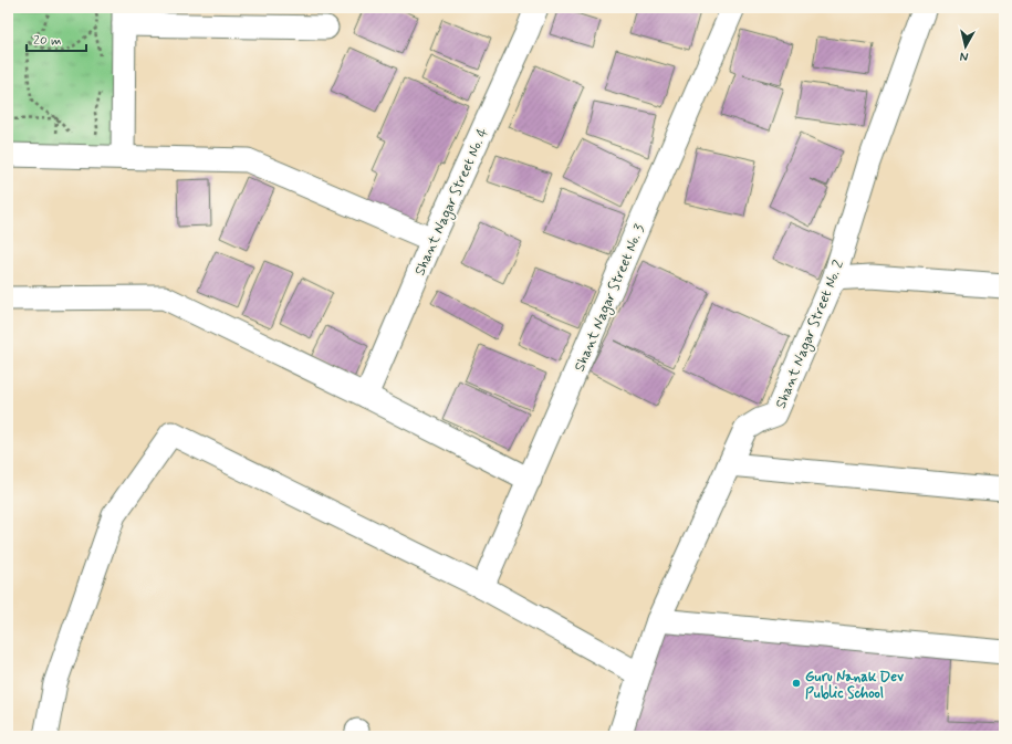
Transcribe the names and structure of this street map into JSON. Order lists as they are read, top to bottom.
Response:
{
  "streets": {
    "street": ["Shant Nagar Street No. 4", "Shant Nagar Street No. 3", "Shant Nagar Street No. 2"]
  },
  "places": ["Guru Nanak Dev Public School"],
  "scale_bar": "20 m",
  "north": "bottom"
}
